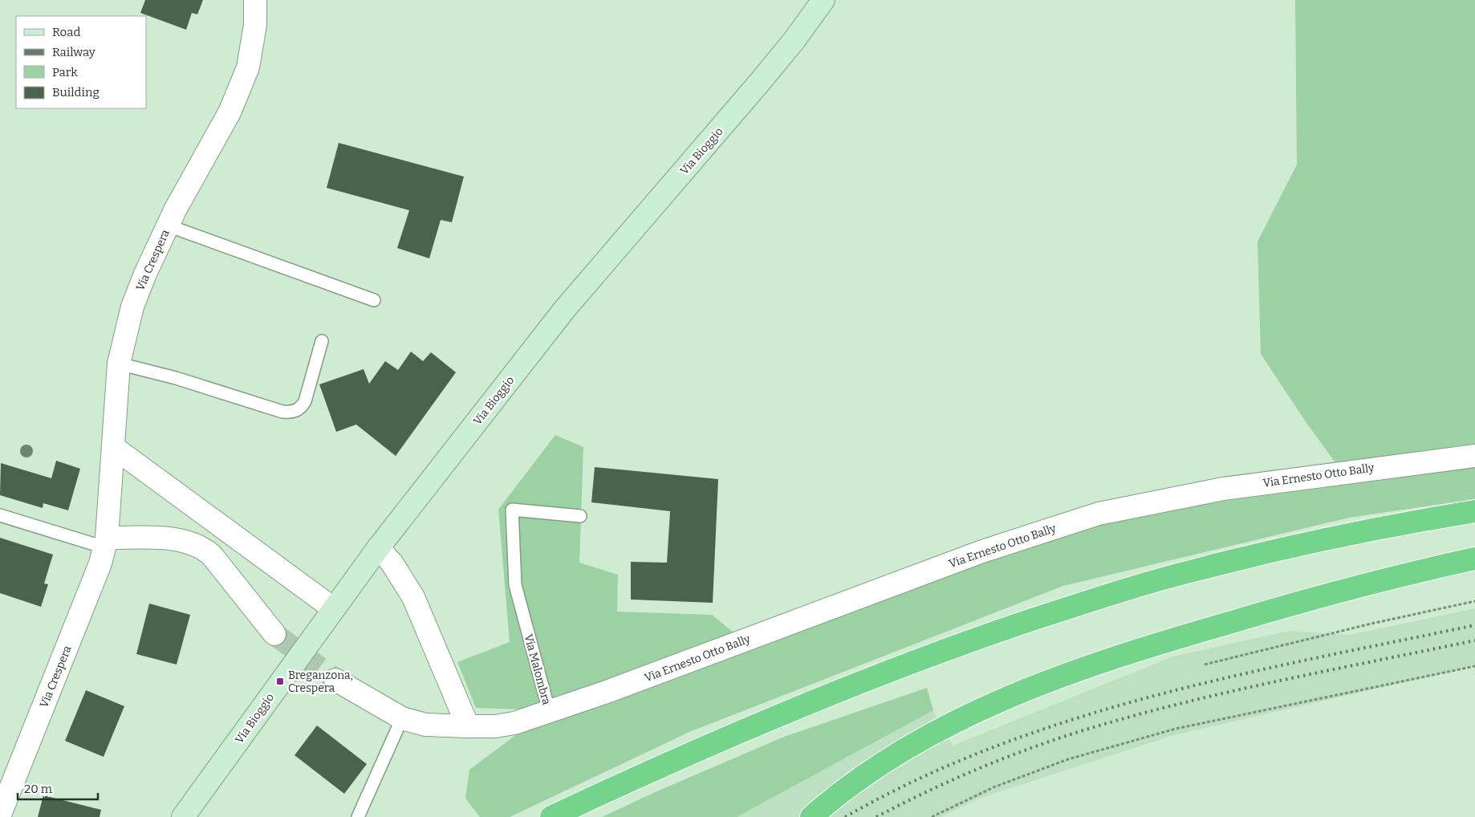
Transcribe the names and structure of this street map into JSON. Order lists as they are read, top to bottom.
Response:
{
  "streets": {
    "main road": ["Via Bioggio"],
    "street": ["Via Crespera", "Via Ernesto Otto Bally", "Via Malombra"]
  },
  "crossings": [
    ["Via Ernesto Otto Bally", "Via Malombra"]
  ],
  "places": {
    "transit": ["Breganzona, Crespera"]
  },
  "legend": [
    "Road",
    "Railway",
    "Park",
    "Building"
  ],
  "scale_bar": "20 m"
}
